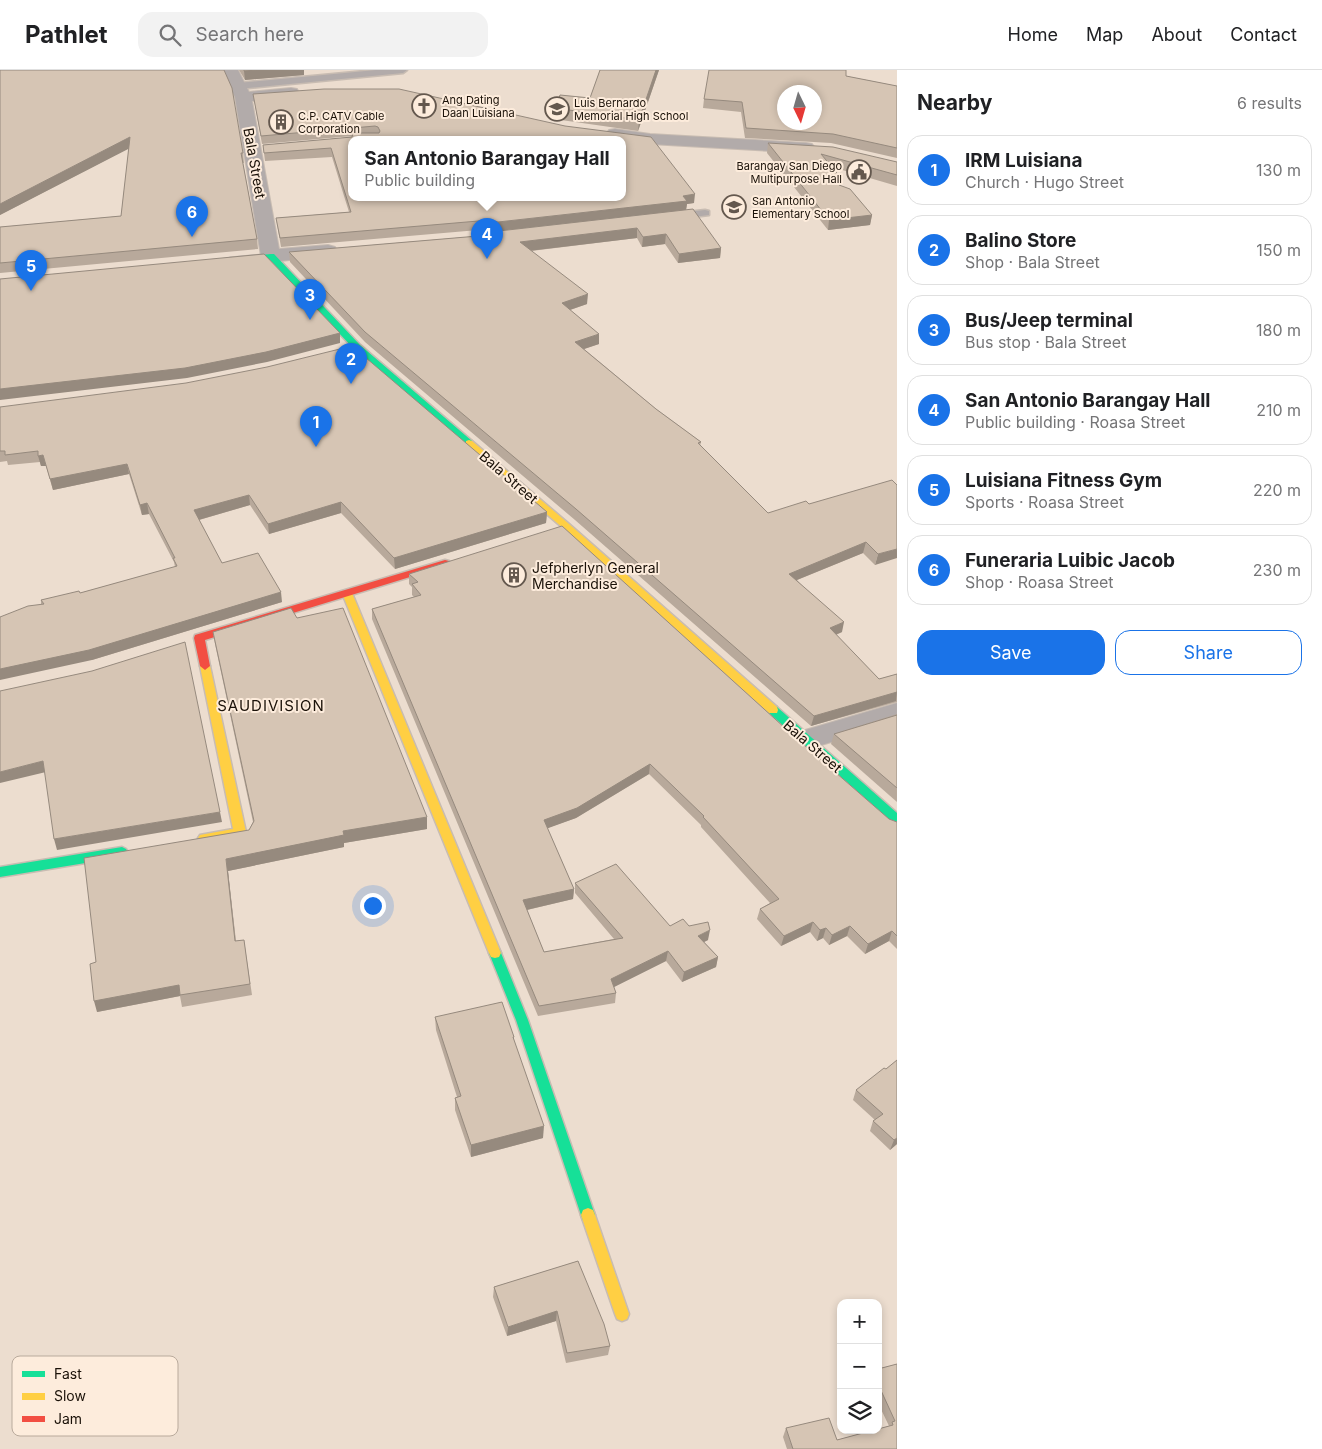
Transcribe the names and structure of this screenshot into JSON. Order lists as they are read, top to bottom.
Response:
{
  "streets": {
    "street": ["Bala Street"]
  },
  "districts": ["SAUDIVISION"],
  "places": {
    "church": ["Ang Dating Daan Luisiana"],
    "school or university": ["Luis Bernardo Memorial High School", "San Antonio Elementary School"],
    "building": ["C.P. CATV Cable Corporation", "Jefpherlyn General Merchandise"],
    "public building": ["Barangay San Diego Multipurpose Hall"]
  },
  "legend": ["Fast", "Slow", "Jam"],
  "north": "bottom",
  "page": {
    "header": "Pathlet",
    "search": "Search here",
    "nav": [
      "Home",
      "Map",
      "About",
      "Contact"
    ],
    "heading": ["Nearby", "6 results"],
    "list": [
      {
        "mark": "1",
        "name": "IRM Luisiana",
        "note": "Church · Hugo Street",
        "value": "130 m"
      },
      {
        "mark": "2",
        "name": "Balino Store",
        "note": "Shop · Bala Street",
        "value": "150 m"
      },
      {
        "mark": "3",
        "name": "Bus/Jeep terminal",
        "note": "Bus stop · Bala Street",
        "value": "180 m"
      },
      {
        "mark": "4",
        "name": "San Antonio Barangay Hall",
        "note": "Public building · Roasa Street",
        "value": "210 m"
      },
      {
        "mark": "5",
        "name": "Luisiana Fitness Gym",
        "note": "Sports · Roasa Street",
        "value": "220 m"
      },
      {
        "mark": "6",
        "name": "Funeraria Luibic Jacob",
        "note": "Shop · Roasa Street",
        "value": "230 m"
      }
    ],
    "popup": ["San Antonio Barangay Hall", "Public building"],
    "pins": [
      "6",
      "4",
      "5",
      "3",
      "2",
      "1"
    ],
    "buttons": ["Save", "Share"],
    "map_buttons": ["+", "−"]
  }
}
